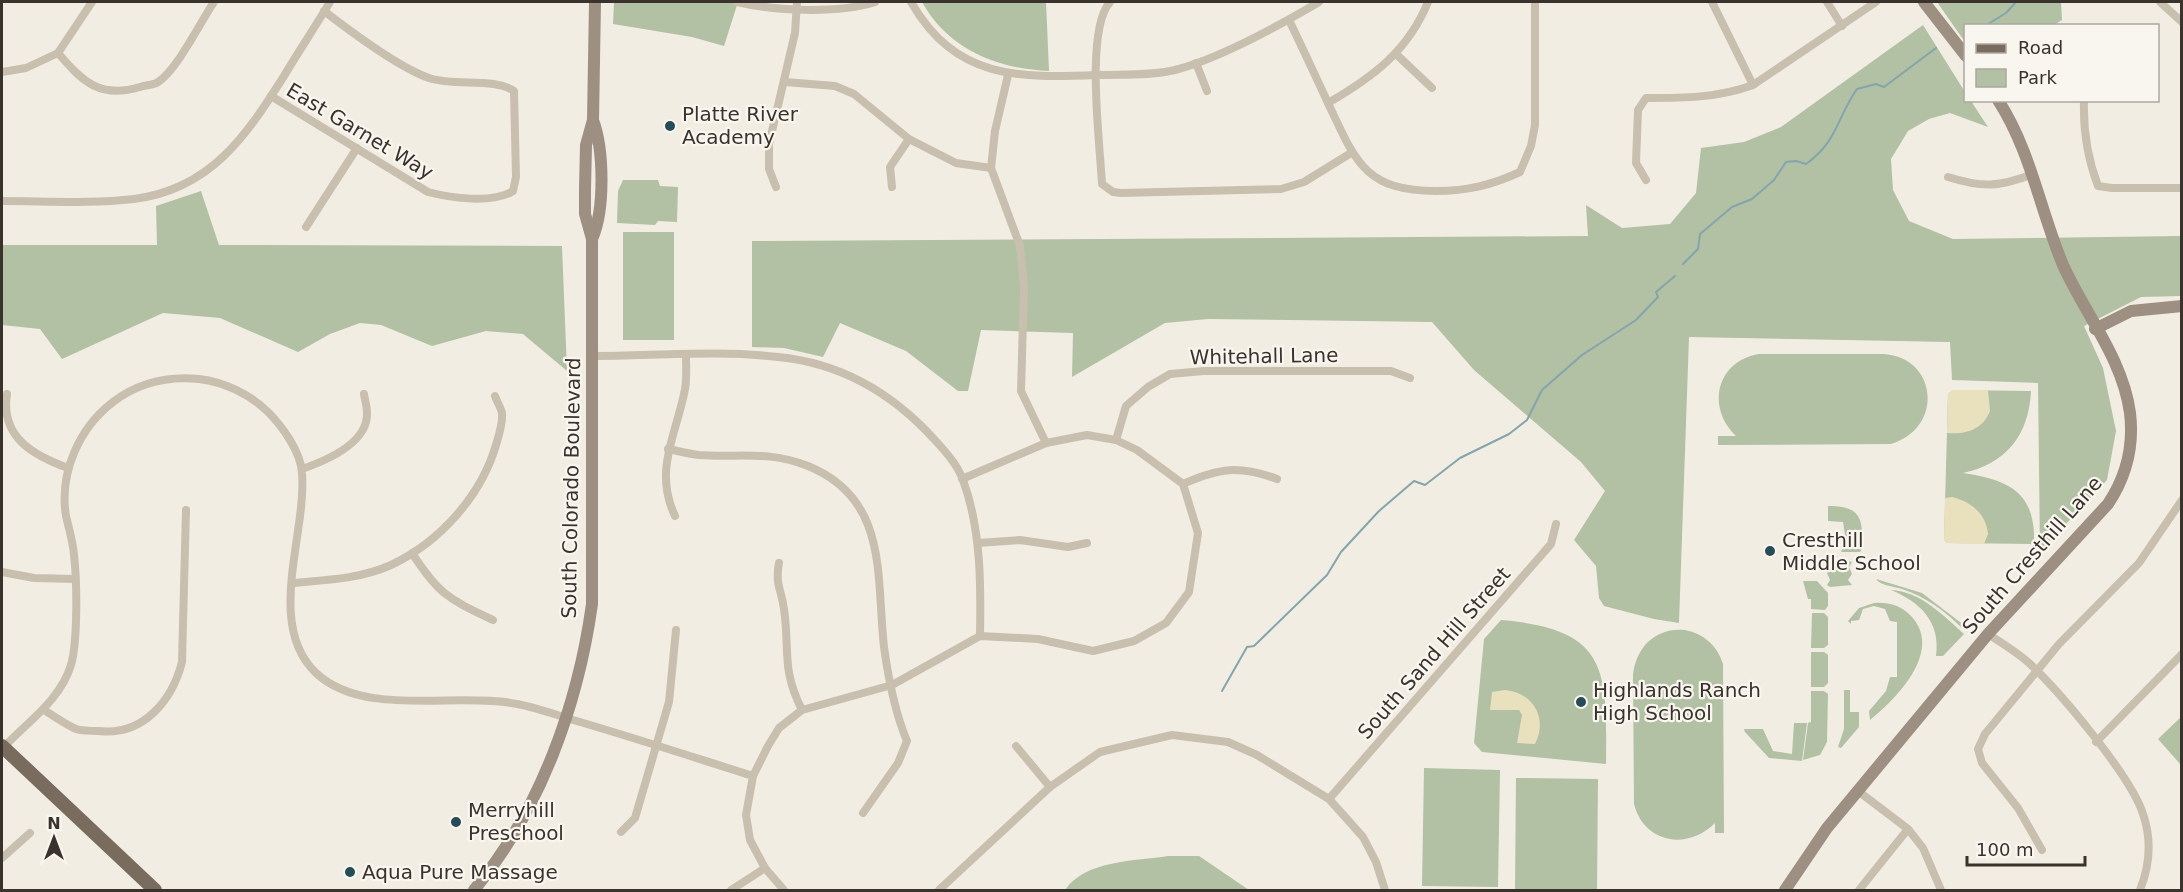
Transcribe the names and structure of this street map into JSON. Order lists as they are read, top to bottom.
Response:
{
  "streets": {
    "street": [
      "East Garnet Way",
      "Whitehall Lane",
      "South Colorado Boulevard",
      "South Cresthill Lane",
      "South Sand Hill Street"
    ]
  },
  "places": [
    "Platte River Academy",
    "Cresthill Middle School",
    "Highlands Ranch High School",
    "Merryhill Preschool",
    "Aqua Pure Massage"
  ],
  "legend": ["Road", "Park"],
  "scale_bar": "100 m",
  "north": "top"
}
